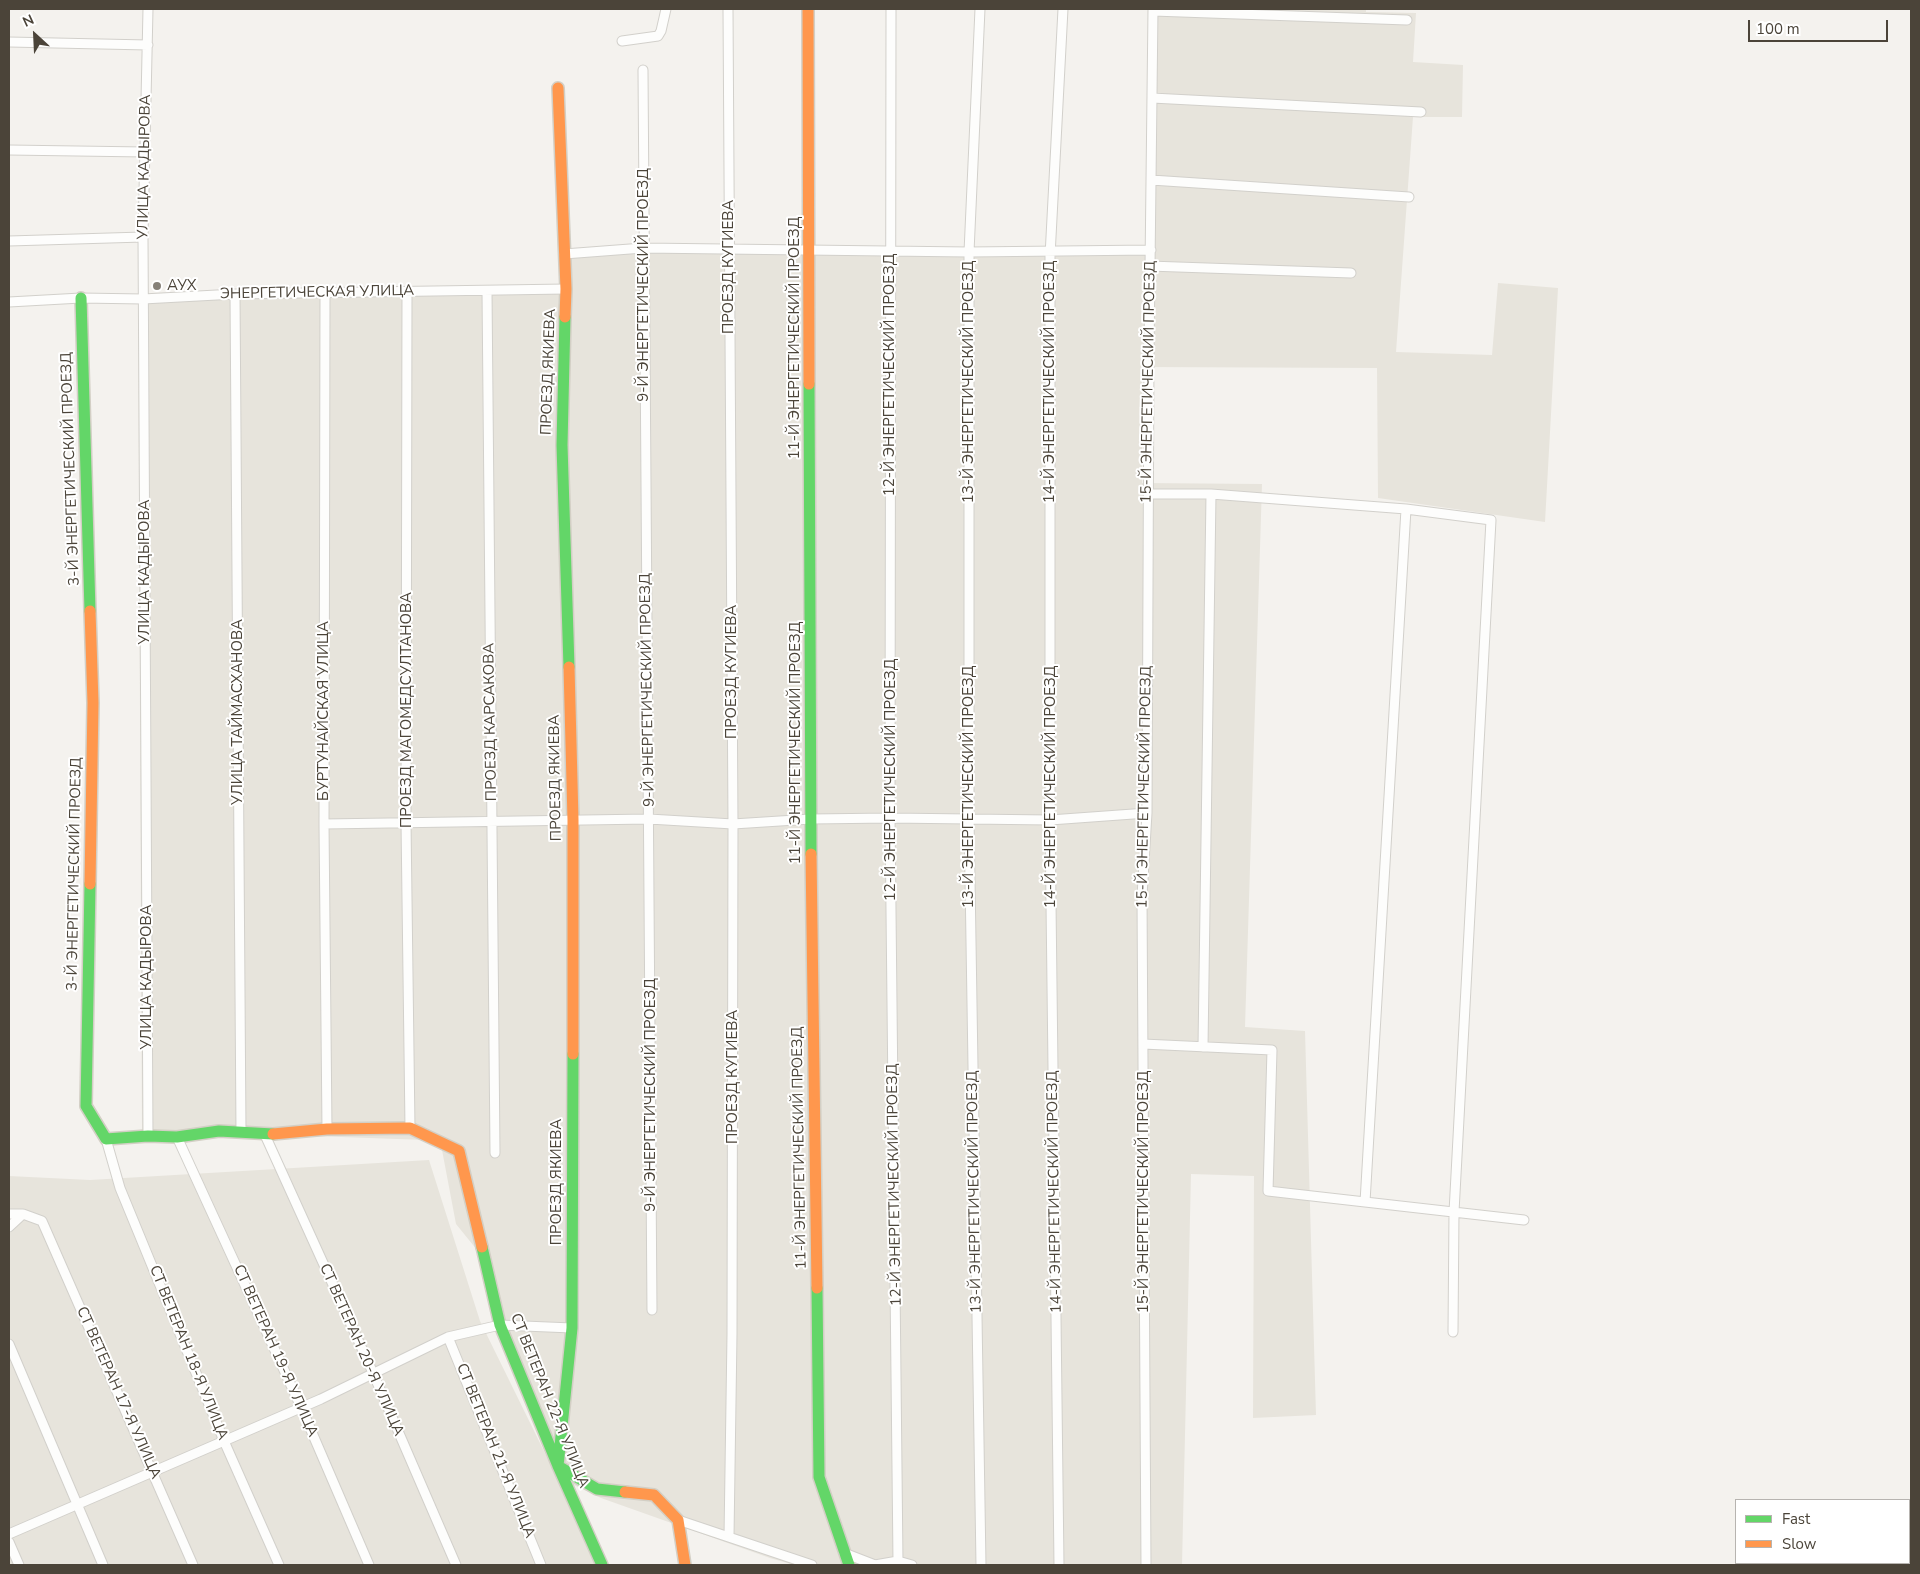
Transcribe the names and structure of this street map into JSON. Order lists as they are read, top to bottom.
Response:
{
  "streets": {
    "street": [
      "УЛИЦА КАДЫРОВА",
      "ПРОЕЗД КУГИЕВА",
      "9-Й ЭНЕРГЕТИЧЕСКИЙ ПРОЕЗД",
      "ЭНЕРГЕТИЧЕСКАЯ УЛИЦА",
      "11-Й ЭНЕРГЕТИЧЕСКИЙ ПРОЕЗД",
      "ПРОЕЗД ЯКИЕВА",
      "12-Й ЭНЕРГЕТИЧЕСКИЙ ПРОЕЗД",
      "13-Й ЭНЕРГЕТИЧЕСКИЙ ПРОЕЗД",
      "14-Й ЭНЕРГЕТИЧЕСКИЙ ПРОЕЗД",
      "15-Й ЭНЕРГЕТИЧЕСКИЙ ПРОЕЗД",
      "3-Й ЭНЕРГЕТИЧЕСКИЙ ПРОЕЗД",
      "ПРОЕЗД МАГОМЕДСУЛТАНОВА",
      "БУРТУНАЙСКАЯ УЛИЦА",
      "УЛИЦА ТАЙМАСХАНОВА",
      "ПРОЕЗД КАРСАКОВА",
      "СТ ВЕТЕРАН 20-Я УЛИЦА",
      "СТ ВЕТЕРАН 19-Я УЛИЦА",
      "СТ ВЕТЕРАН 18-Я УЛИЦА",
      "СТ ВЕТЕРАН 17-Я УЛИЦА",
      "СТ ВЕТЕРАН 22-Я УЛИЦА",
      "СТ ВЕТЕРАН 21-Я УЛИЦА"
    ]
  },
  "crossings": [
    ["УЛИЦА КАДЫРОВА", "ЭНЕРГЕТИЧЕСКАЯ УЛИЦА"],
    ["ЭНЕРГЕТИЧЕСКАЯ УЛИЦА", "ПРОЕЗД ЯКИЕВА"],
    ["ЭНЕРГЕТИЧЕСКАЯ УЛИЦА", "3-Й ЭНЕРГЕТИЧЕСКИЙ ПРОЕЗД"],
    ["ЭНЕРГЕТИЧЕСКАЯ УЛИЦА", "ПРОЕЗД МАГОМЕДСУЛТАНОВА"],
    ["ЭНЕРГЕТИЧЕСКАЯ УЛИЦА", "БУРТУНАЙСКАЯ УЛИЦА"],
    ["ЭНЕРГЕТИЧЕСКАЯ УЛИЦА", "УЛИЦА ТАЙМАСХАНОВА"],
    ["ЭНЕРГЕТИЧЕСКАЯ УЛИЦА", "ПРОЕЗД КАРСАКОВА"],
    ["ПРОЕЗД ЯКИЕВА", "СТ ВЕТЕРАН 22-Я УЛИЦА"],
    ["3-Й ЭНЕРГЕТИЧЕСКИЙ ПРОЕЗД", "СТ ВЕТЕРАН 18-Я УЛИЦА"],
    ["ПРОЕЗД МАГОМЕДСУЛТАНОВА", "СТ ВЕТЕРАН 22-Я УЛИЦА"]
  ],
  "places": ["АУХ"],
  "legend": ["Fast", "Slow"],
  "scale_bar": "100 m",
  "north": "top left"
}
